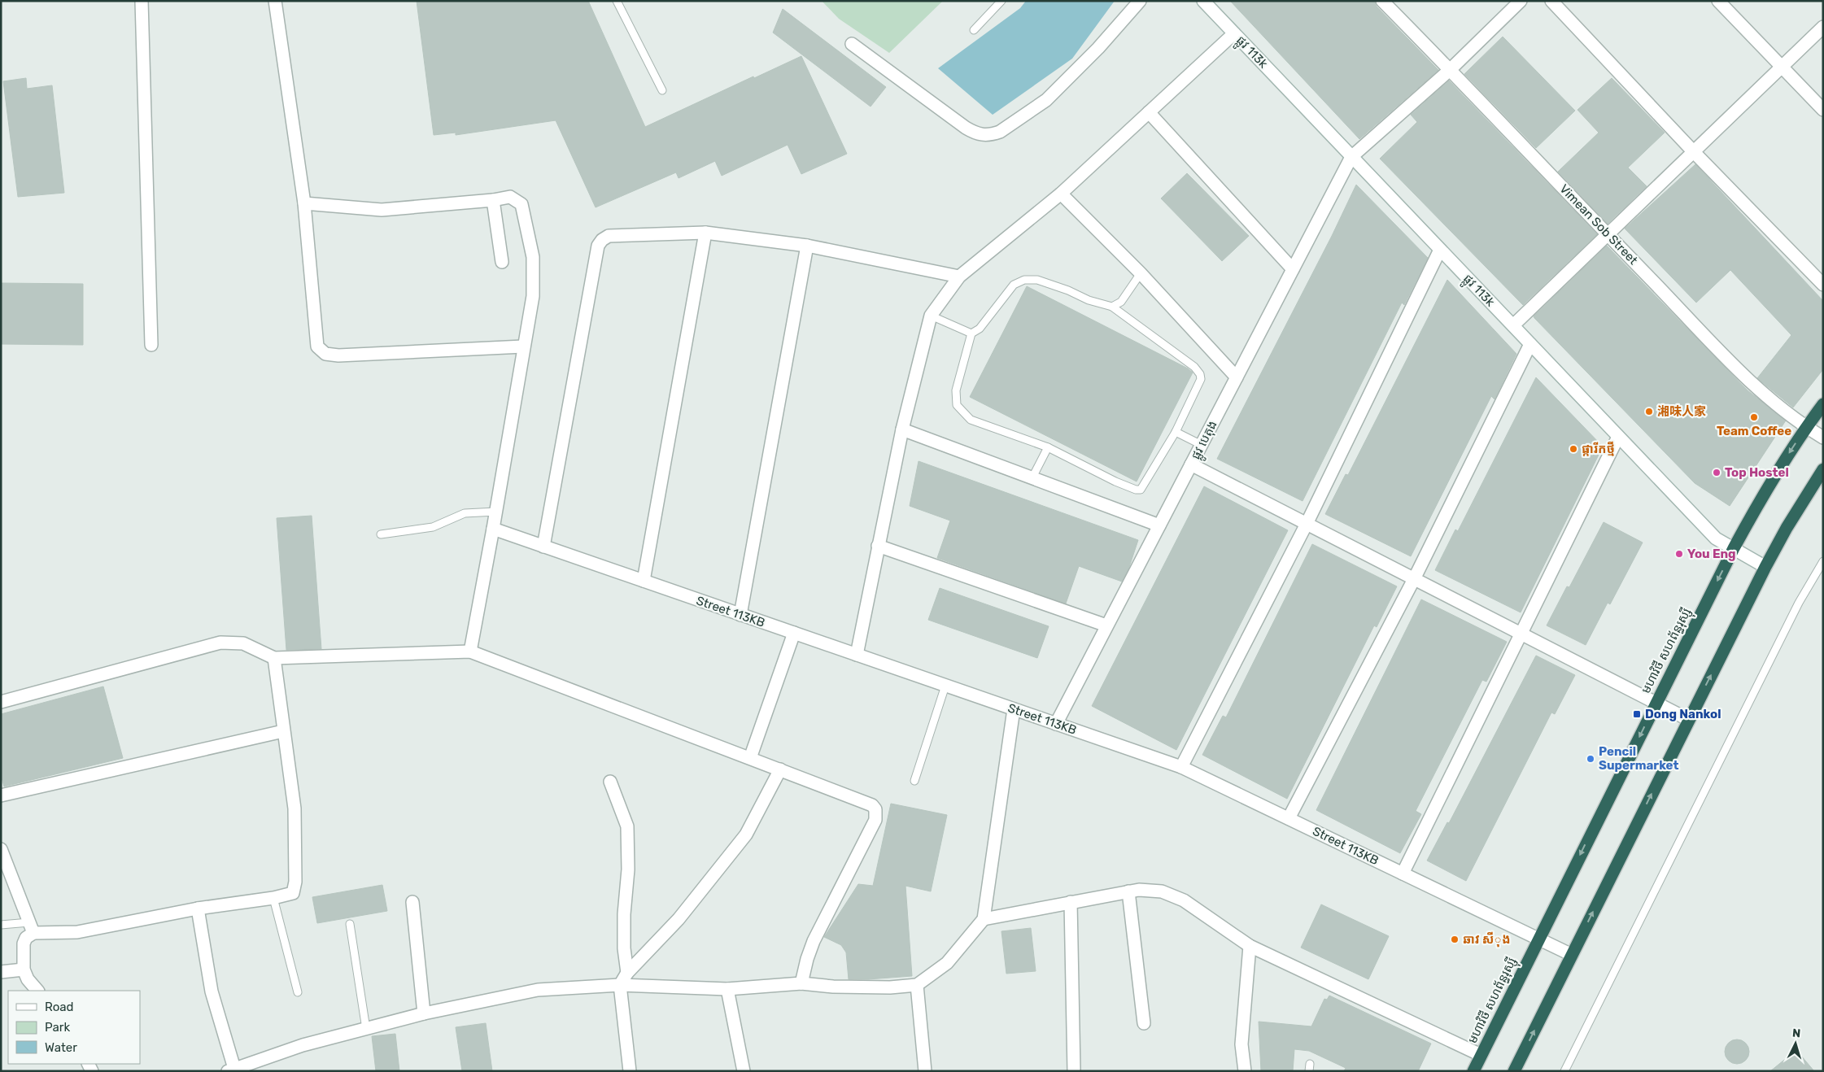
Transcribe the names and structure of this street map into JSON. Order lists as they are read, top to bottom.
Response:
{
  "streets": {
    "highway": ["មហាវិថី សហព័ន្ធរុស្ស៊ី"],
    "street": [
      "ផ្លូវ 113k",
      "Vimean Sob Street",
      "ផ្លូវ បេតុង",
      "Street 113KB"
    ]
  },
  "crossings": [
    ["ផ្លូវ 113k", "ផ្លូវ បេតុង"],
    ["ផ្លូវ 113k", "មហាវិថី សហព័ន្ធរុស្ស៊ី"],
    ["Vimean Sob Street", "មហាវិថី សហព័ន្ធរុស្ស៊ី"],
    ["ផ្លូវ បេតុង", "Street 113KB"],
    ["Street 113KB", "មហាវិថី សហព័ន្ធរុស្ស៊ី"]
  ],
  "places": {
    "other": [
      "湘味人家",
      "Team Coffee",
      "ផ្ការីកថ្មី",
      "Top Hostel",
      "You Eng",
      "Pencil Supermarket",
      "ឆាវ សីុង"
    ],
    "transit": ["Dong Nankol"]
  },
  "legend": ["Road", "Park", "Water"],
  "north": "top"
}
